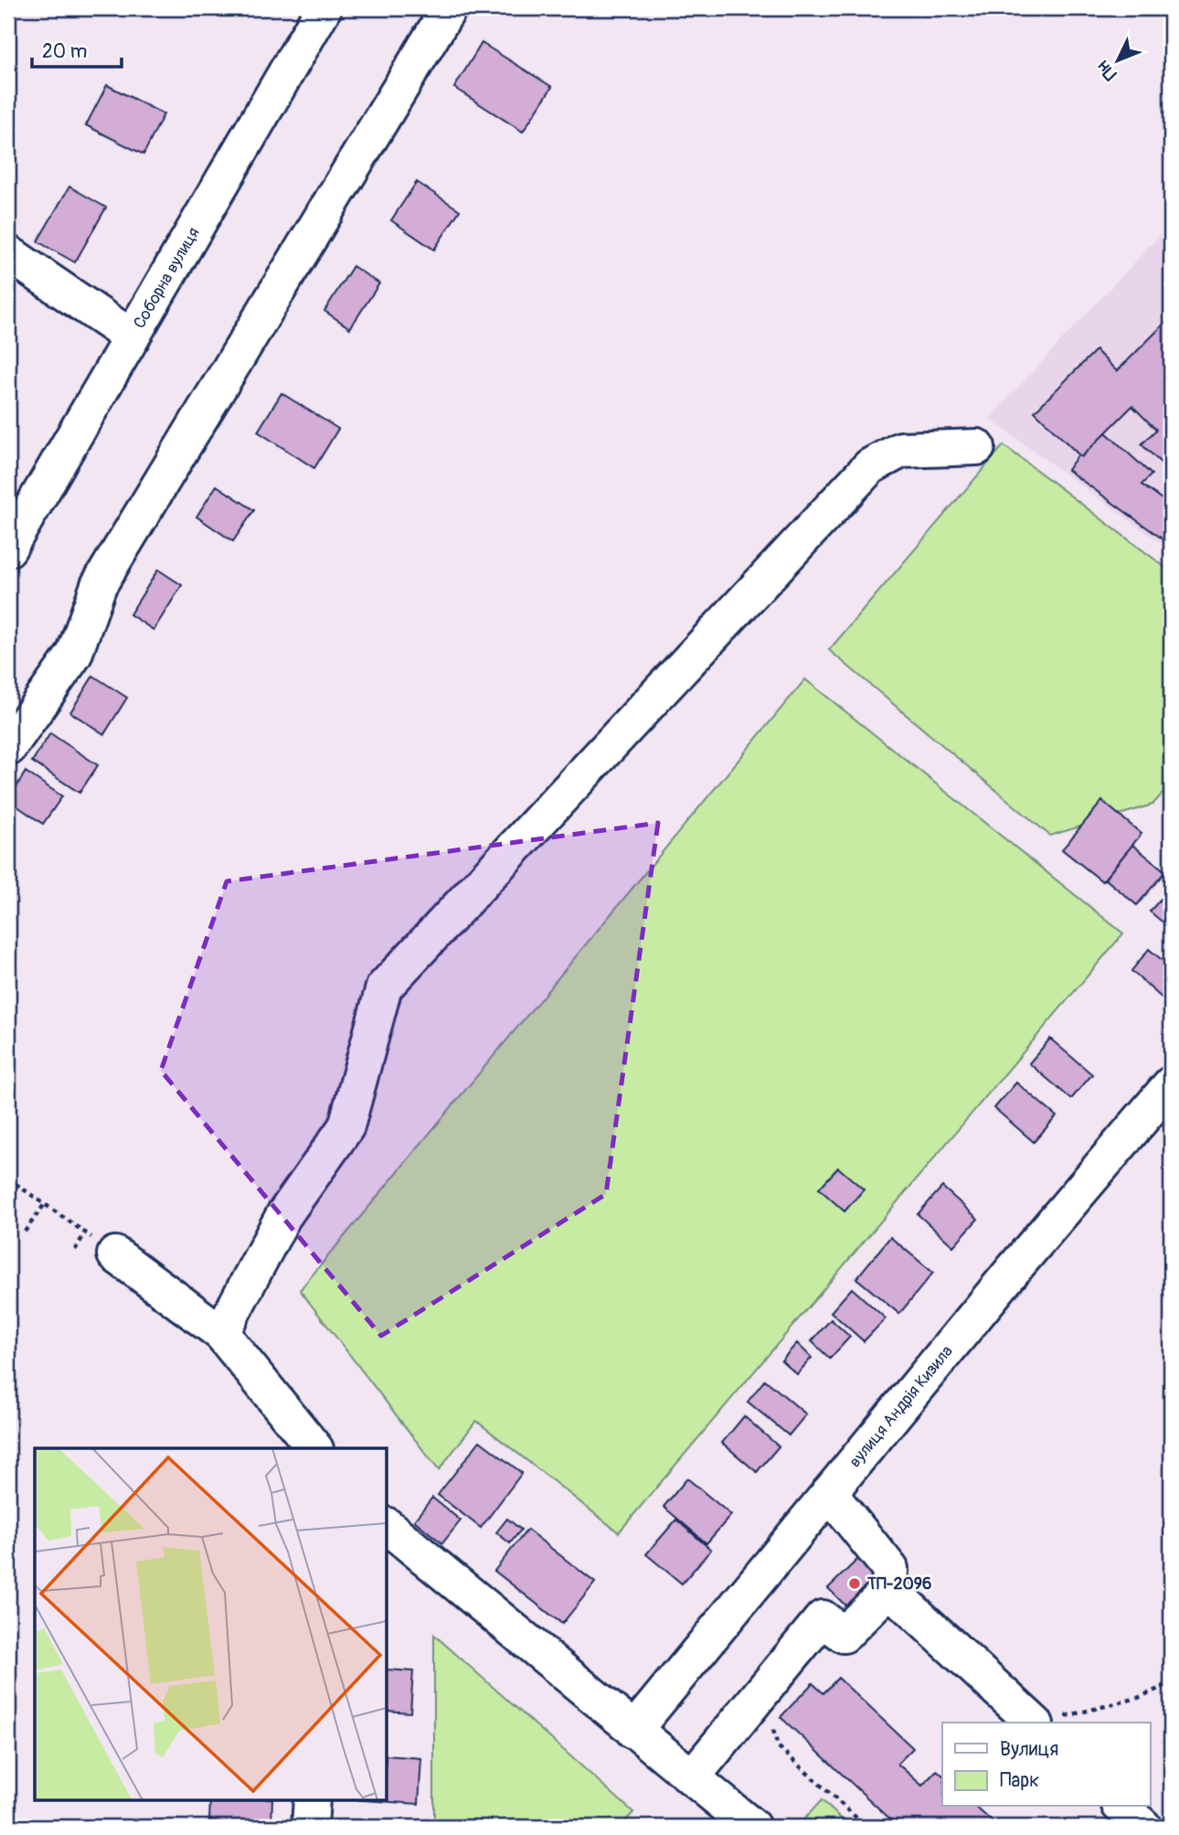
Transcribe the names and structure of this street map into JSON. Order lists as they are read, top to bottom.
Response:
{
  "streets": {
    "street": ["Соборна вулиця", "вулиця Андрія Кизила"]
  },
  "places": ["ТП-2096"],
  "legend": ["Вулиця", "Парк"],
  "scale_bar": "20 m",
  "north": "bottom left"
}
